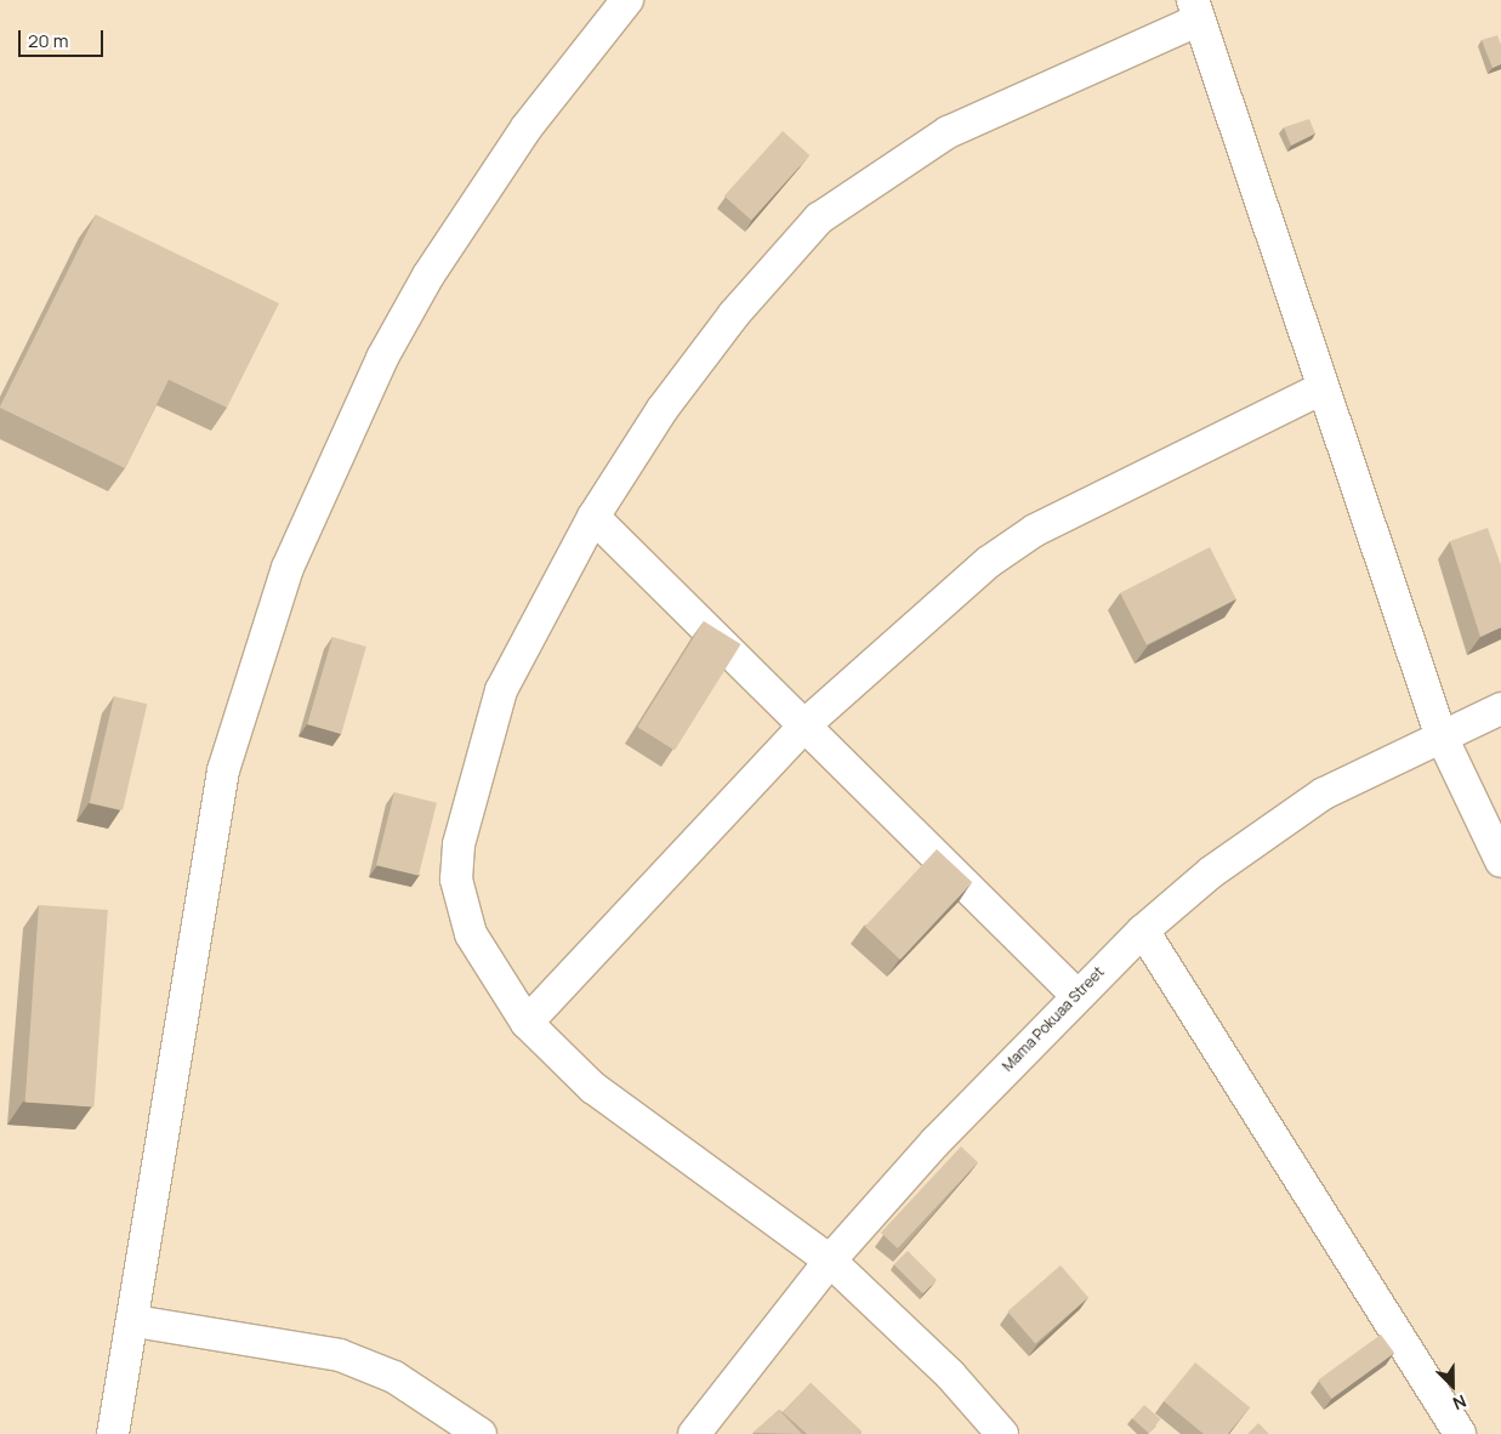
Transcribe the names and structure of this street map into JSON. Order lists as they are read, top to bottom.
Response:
{
  "streets": {
    "street": ["Mama Pokuaa Street"]
  },
  "scale_bar": "20 m",
  "north": "bottom right"
}
